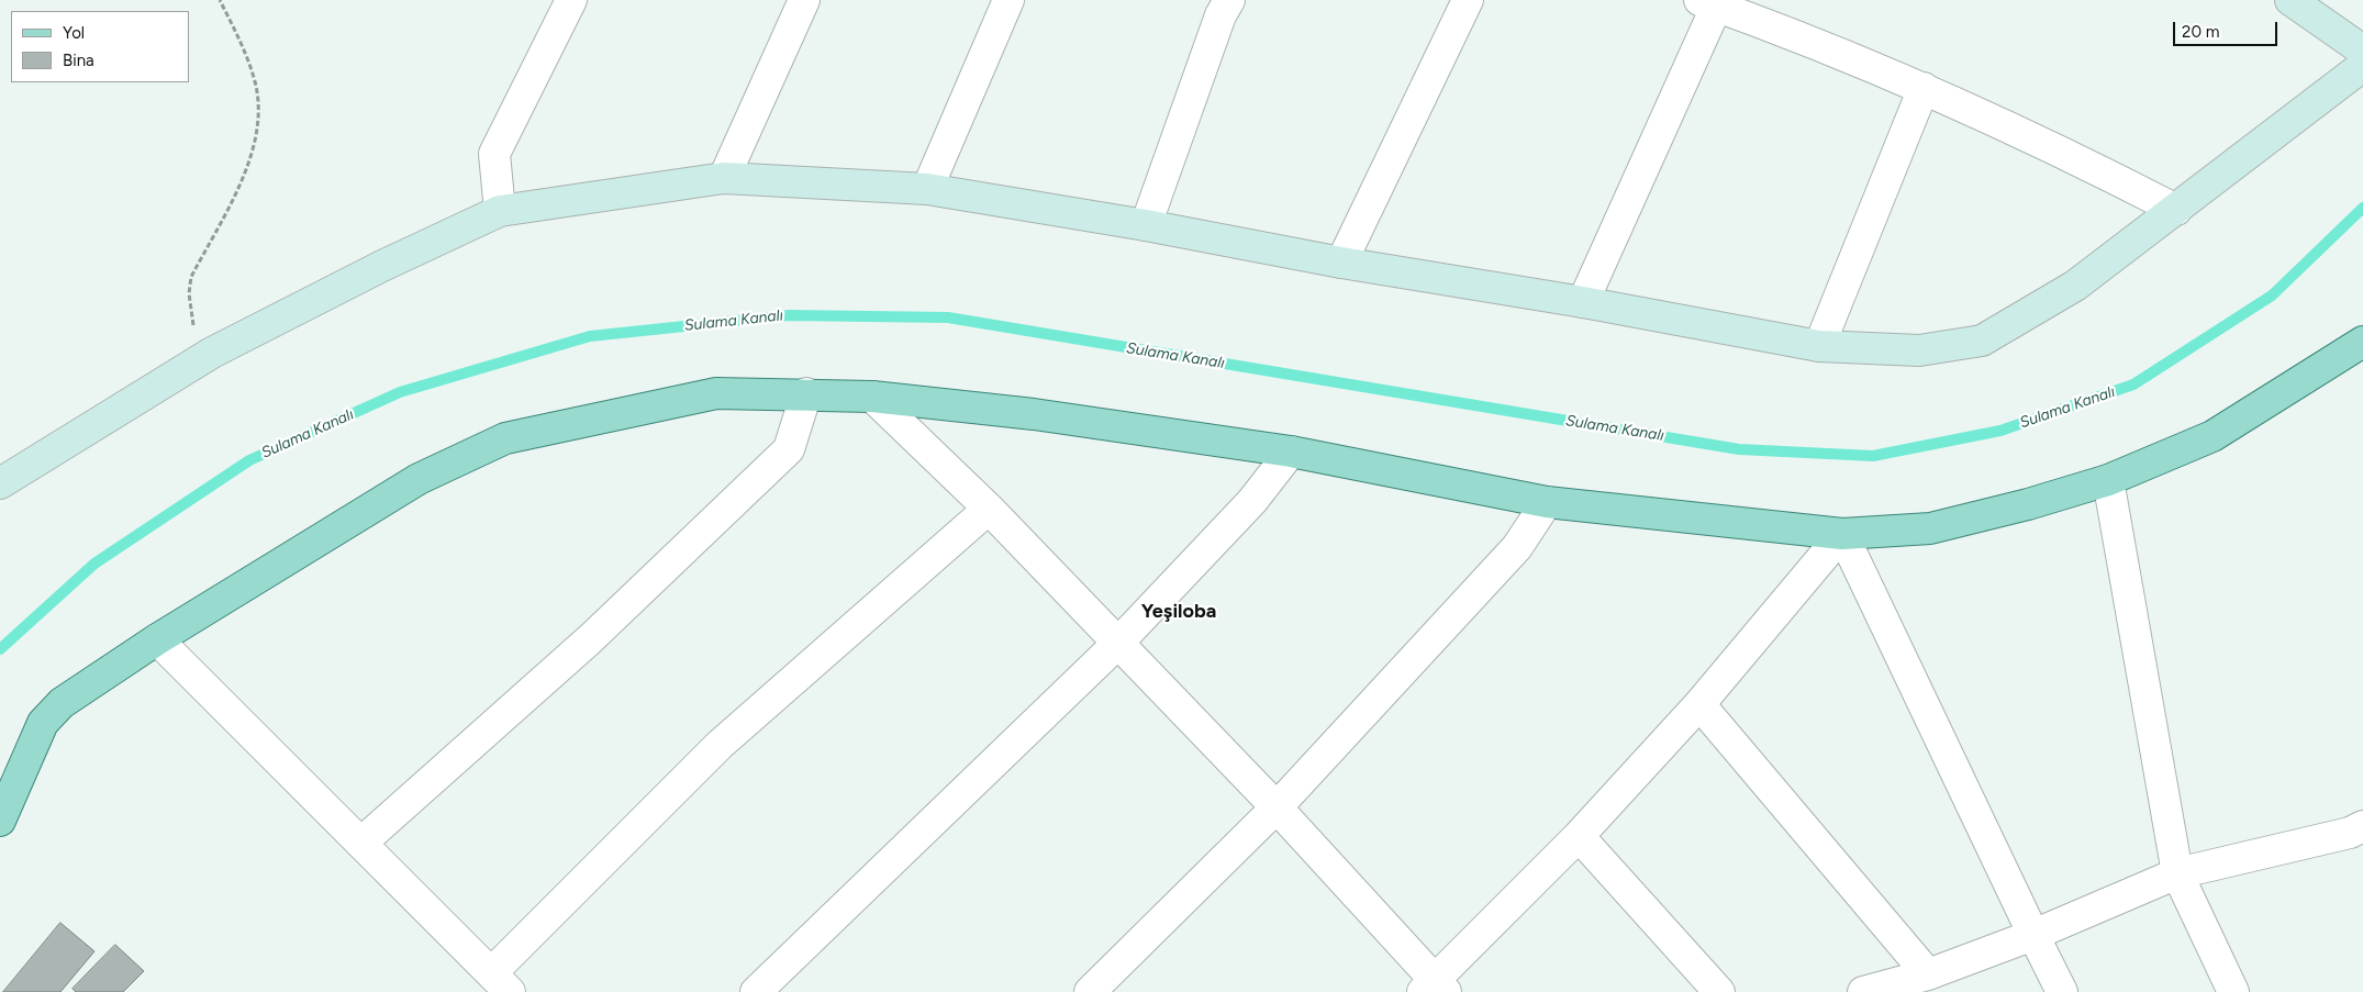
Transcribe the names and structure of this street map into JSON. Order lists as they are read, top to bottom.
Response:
{
  "districts": ["Yeşiloba"],
  "water": ["Sulama Kanalı"],
  "legend": ["Yol", "Bina"],
  "scale_bar": "20 m"
}
